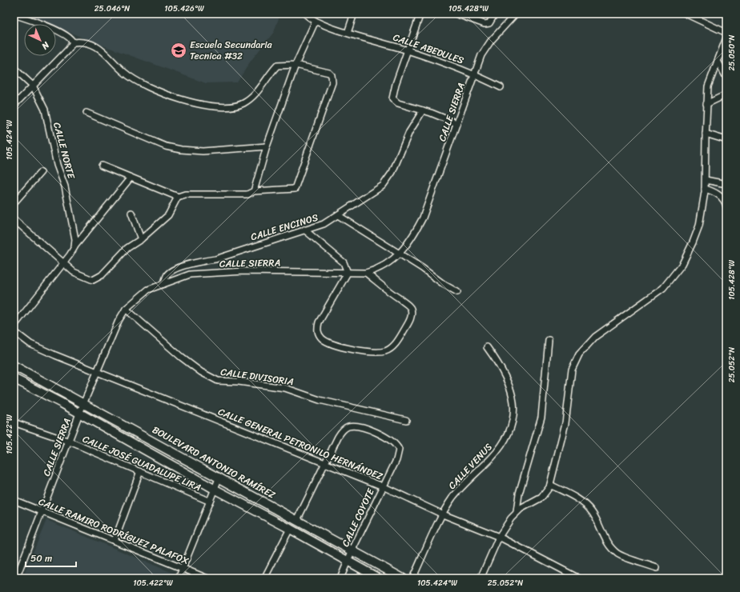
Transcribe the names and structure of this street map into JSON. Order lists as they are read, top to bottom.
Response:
{
  "streets": {
    "main road": ["BOULEVARD ANTONIO RAMÍREZ"],
    "street": [
      "CALLE ABEDULES",
      "CALLE SIERRA",
      "CALLE NORTE",
      "CALLE ENCINOS",
      "CALLE DIVISORIA",
      "CALLE GENERAL PETRONILO HERNÁNDEZ",
      "CALLE JOSÉ GUADALUPE LIRA",
      "CALLE VENUS",
      "CALLE COYOTE",
      "CALLE RAMIRO RODRÍGUEZ PALAFOX"
    ]
  },
  "crossings": [
    ["CALLE ABEDULES", "CALLE SIERRA"],
    ["CALLE SIERRA", "CALLE ENCINOS"],
    ["CALLE SIERRA", "CALLE DIVISORIA"],
    ["CALLE SIERRA", "CALLE GENERAL PETRONILO HERNÁNDEZ"],
    ["CALLE SIERRA", "BOULEVARD ANTONIO RAMÍREZ"],
    ["CALLE SIERRA", "CALLE JOSÉ GUADALUPE LIRA"],
    ["CALLE SIERRA", "CALLE RAMIRO RODRÍGUEZ PALAFOX"],
    ["CALLE GENERAL PETRONILO HERNÁNDEZ", "CALLE VENUS"],
    ["CALLE GENERAL PETRONILO HERNÁNDEZ", "CALLE COYOTE"],
    ["BOULEVARD ANTONIO RAMÍREZ", "CALLE COYOTE"]
  ],
  "places": {
    "school or university": ["Escuela Secundaria Tecnica #32"]
  },
  "scale_bar": "50 m",
  "north": "bottom right",
  "coordinates": [
    "25.046°N",
    "105.426°W",
    "105.428°W",
    "25.050°N",
    "105.424°W",
    "25.052°N",
    "105.422°W"
  ]
}
